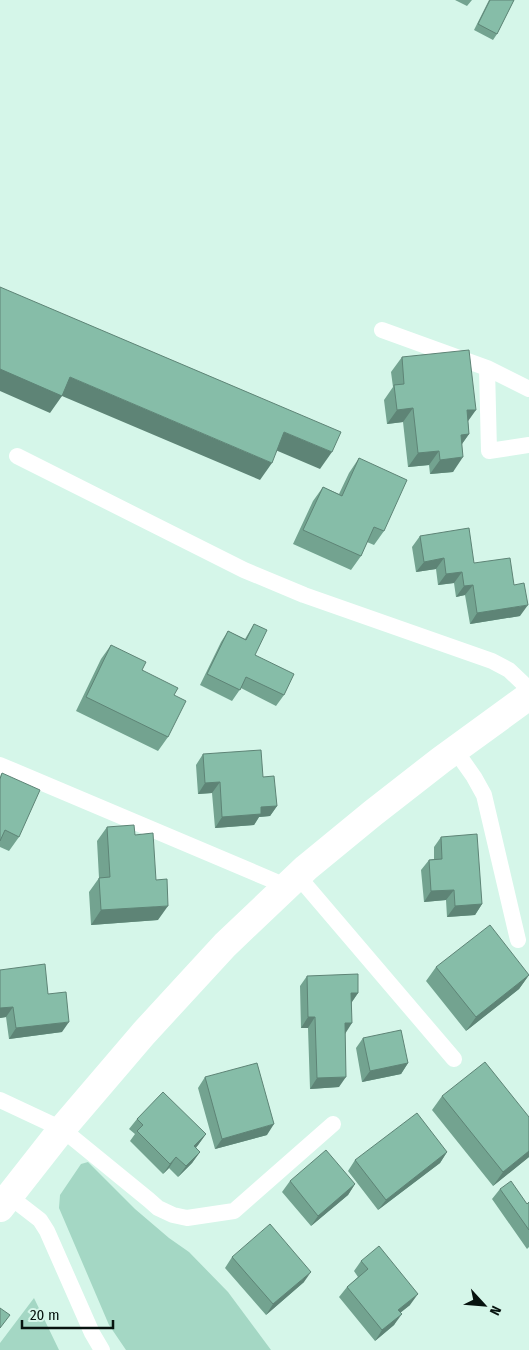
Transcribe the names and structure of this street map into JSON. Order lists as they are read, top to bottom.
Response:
{
  "scale_bar": "20 m",
  "north": "bottom right"
}
